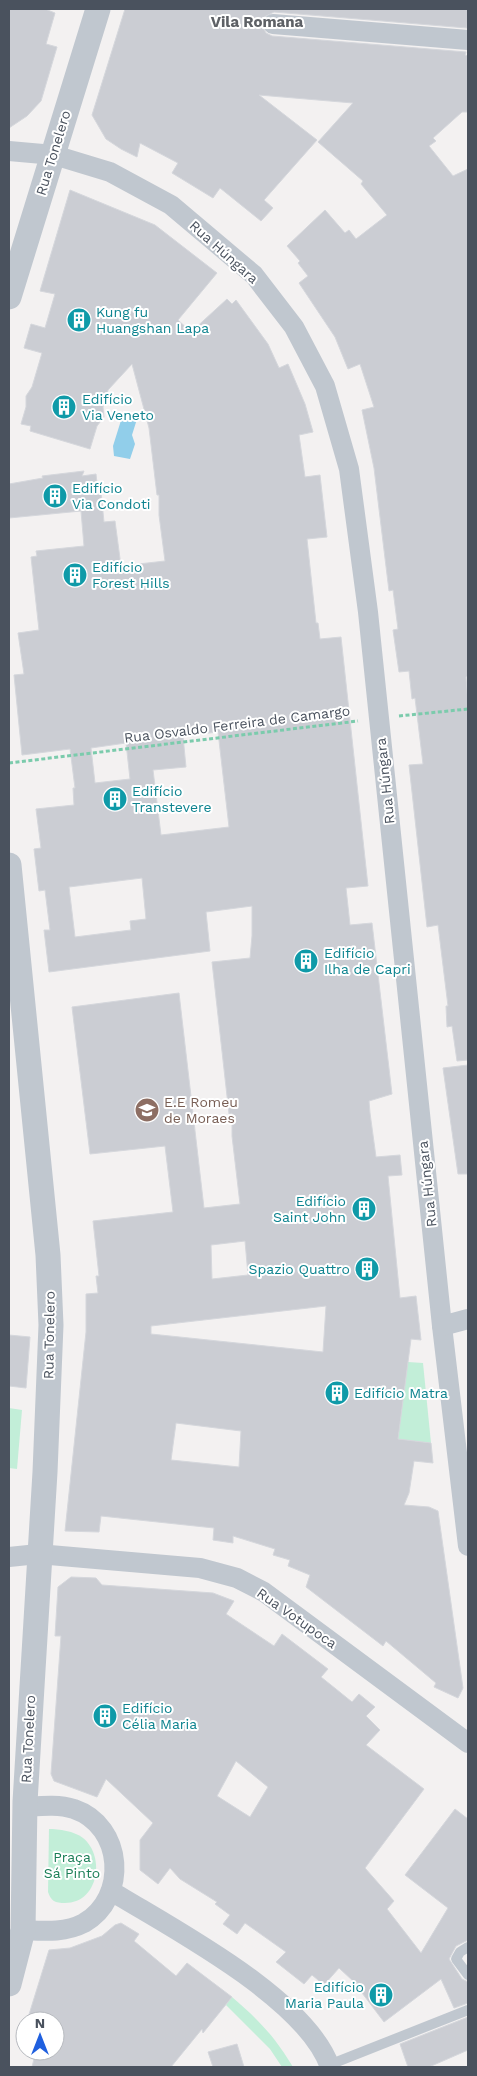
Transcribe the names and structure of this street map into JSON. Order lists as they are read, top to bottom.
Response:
{
  "streets": {
    "street": ["Rua Tonelero", "Rua Húngara", "Rua Votupoca"],
    "path": ["Rua Osvaldo Ferreira de Camargo"]
  },
  "crossings": [
    ["Rua Tonelero", "Rua Húngara"],
    ["Rua Tonelero", "Rua Votupoca"],
    ["Rua Húngara", "Rua Osvaldo Ferreira de Camargo"]
  ],
  "districts": ["Vila Romana"],
  "parks": ["Praça Sá Pinto"],
  "places": {
    "building": [
      "Kung fu Huangshan Lapa",
      "Edifício Via Veneto",
      "Edifício Via Condoti",
      "Edifício Forest Hills",
      "Edifício Transtevere",
      "Edifício Ilha de Capri",
      "Edifício Saint John",
      "Spazio Quattro",
      "Edifício Matra",
      "Edifício Célia Maria",
      "Edifício Maria Paula"
    ],
    "school or university": ["E.E Romeu de Moraes"]
  },
  "north": "top"
}
